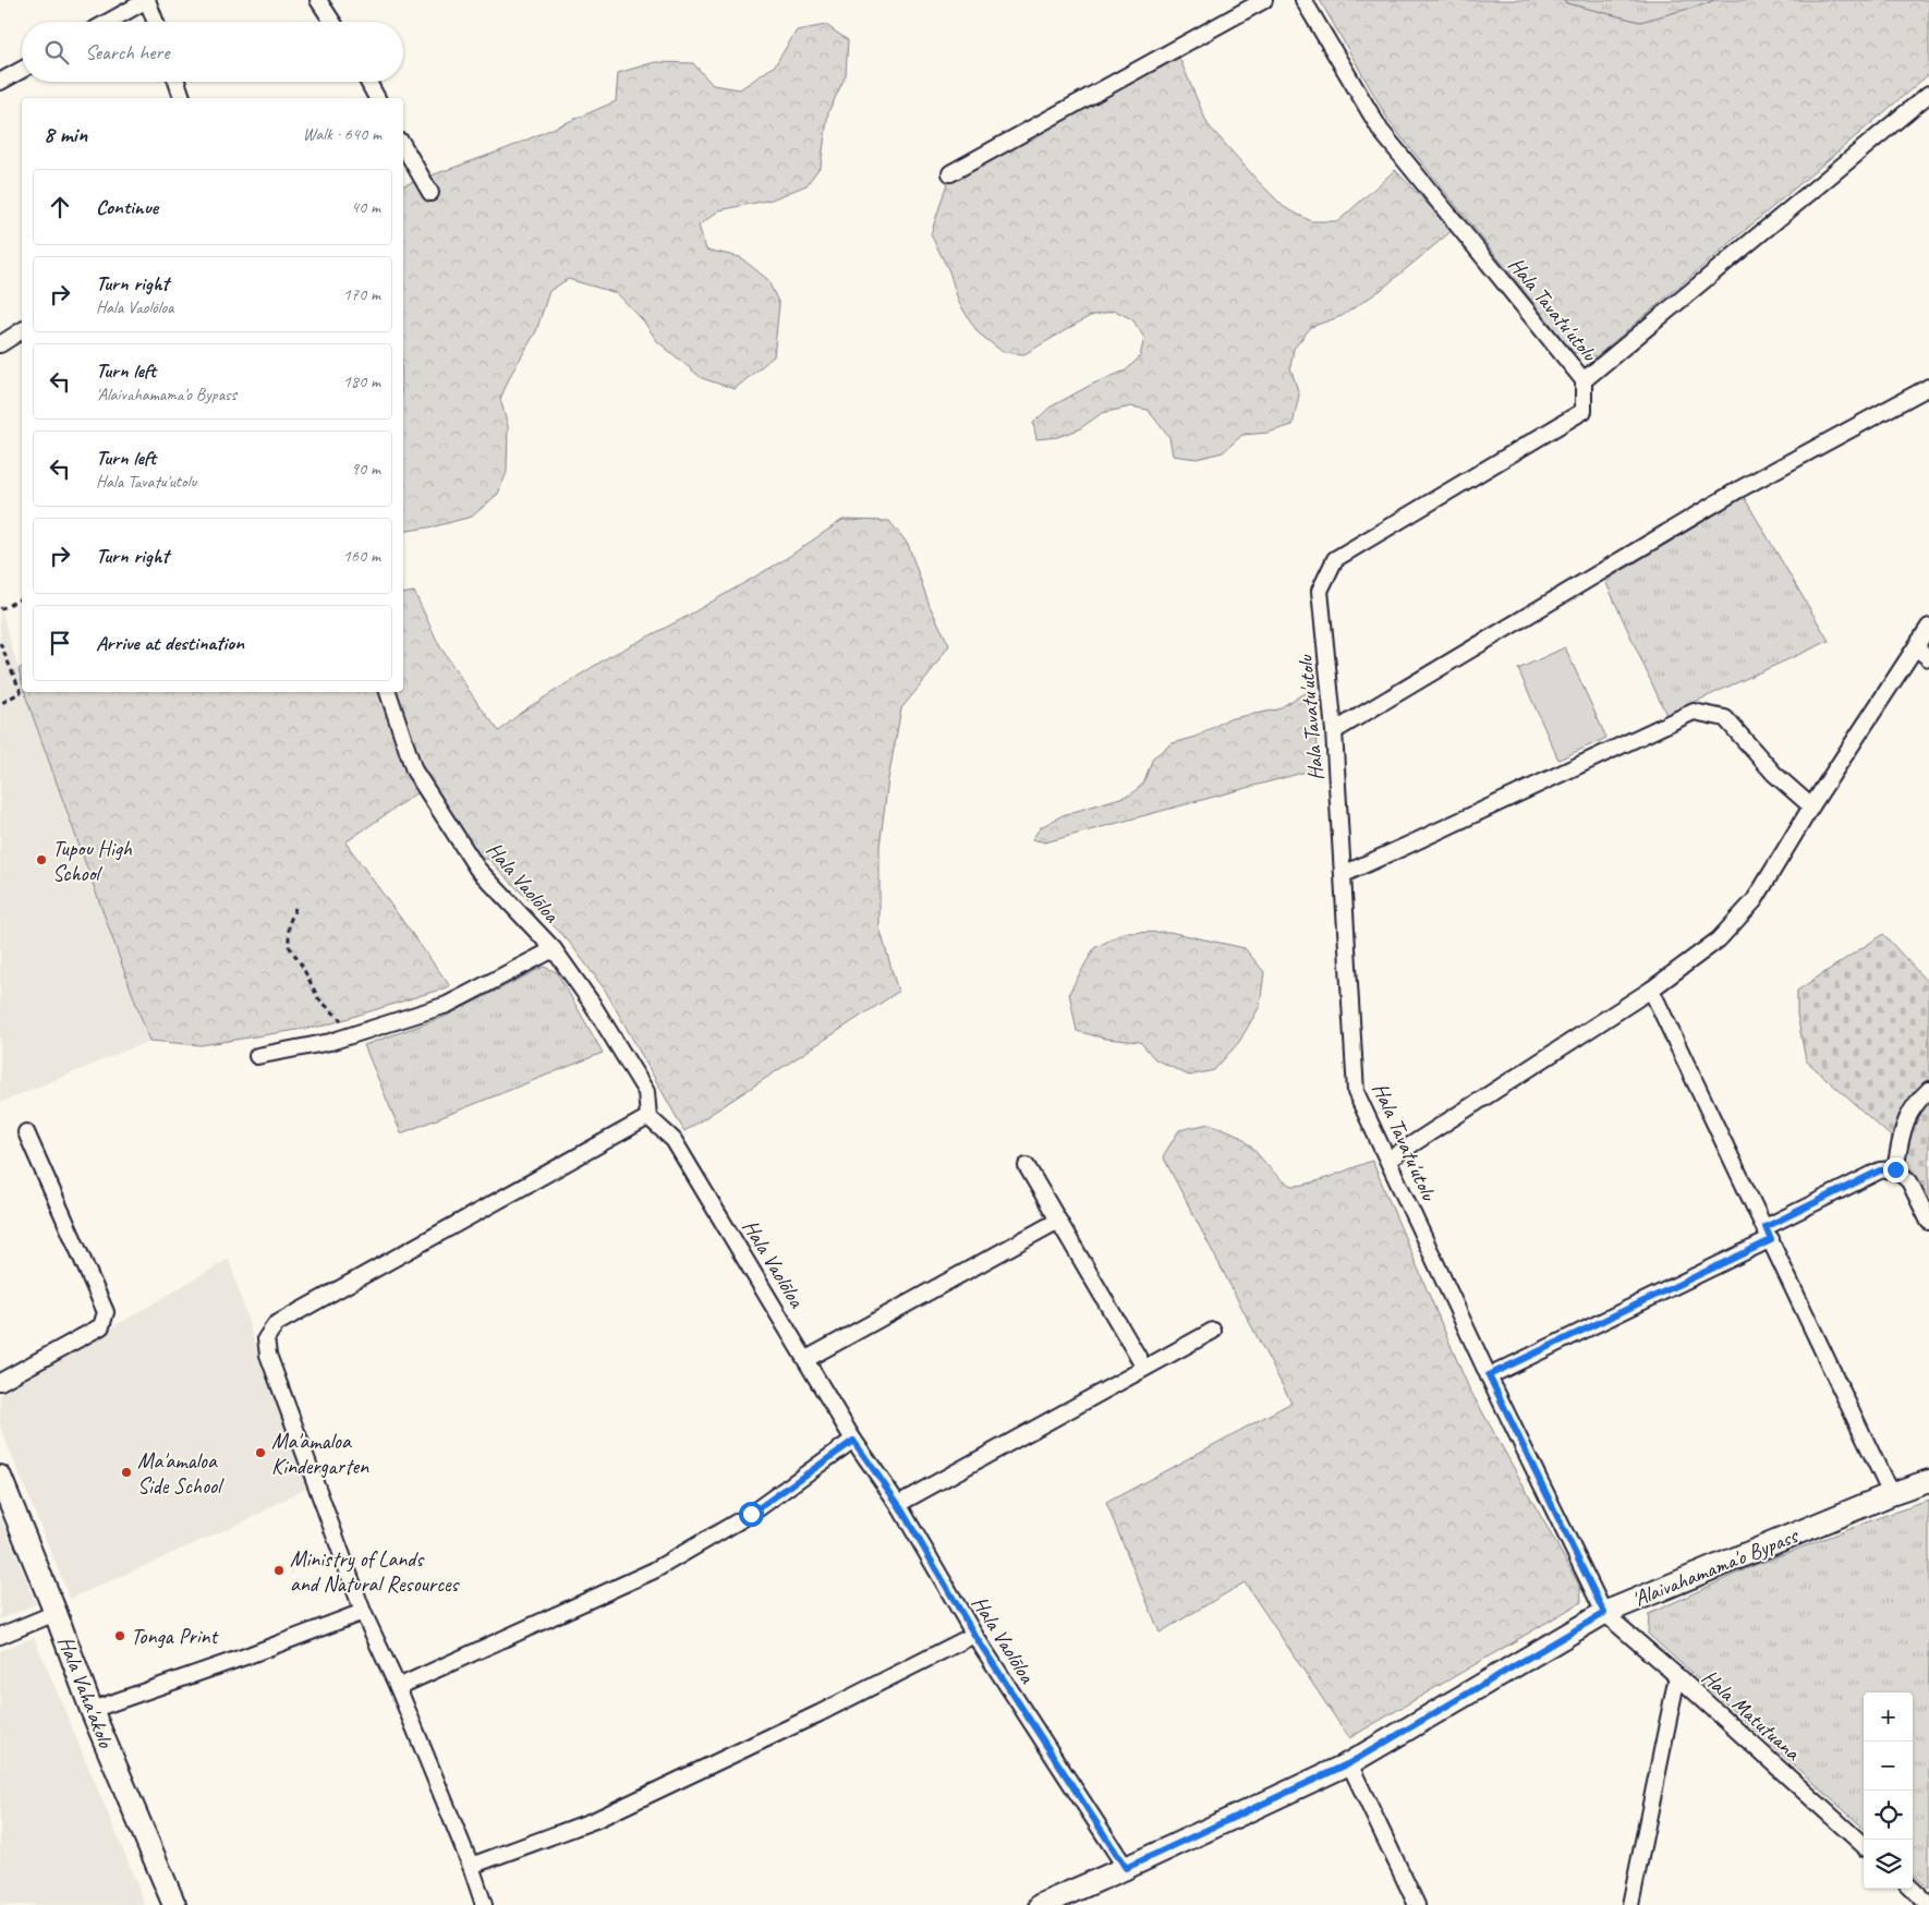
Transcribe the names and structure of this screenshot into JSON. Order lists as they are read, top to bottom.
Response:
{
  "streets": {
    "main road": ["'Alaivahamama'o Bypass", "Hala Vaha'akolo"],
    "street": ["Hala Tavatu'utolu", "Hala Vaolōloa", "Hala Matutuana"]
  },
  "crossings": [
    ["Hala Tavatu'utolu", "'Alaivahamama'o Bypass"],
    ["Hala Tavatu'utolu", "Hala Matutuana"],
    ["Hala Vaolōloa", "'Alaivahamama'o Bypass"],
    ["'Alaivahamama'o Bypass", "Hala Matutuana"]
  ],
  "places": [
    "Tupou High School",
    "Ma'amaloa Kindergarten",
    "Ma'amaloa Side School",
    "Ministry of Lands and Natural Resources",
    "Tonga Print"
  ],
  "page": {
    "search": "Search here",
    "heading": ["8 min", "Walk · 640 m"],
    "list": [
      ["Continue", "40 m"],
      ["Turn right", "Hala Vaolōloa", "170 m"],
      ["Turn left", "'Alaivahamama'o Bypass", "180 m"],
      ["Turn left", "Hala Tavatu'utolu", "90 m"],
      ["Turn right", "160 m"],
      "Arrive at destination"
    ],
    "map_buttons": ["+", "−"]
  }
}
